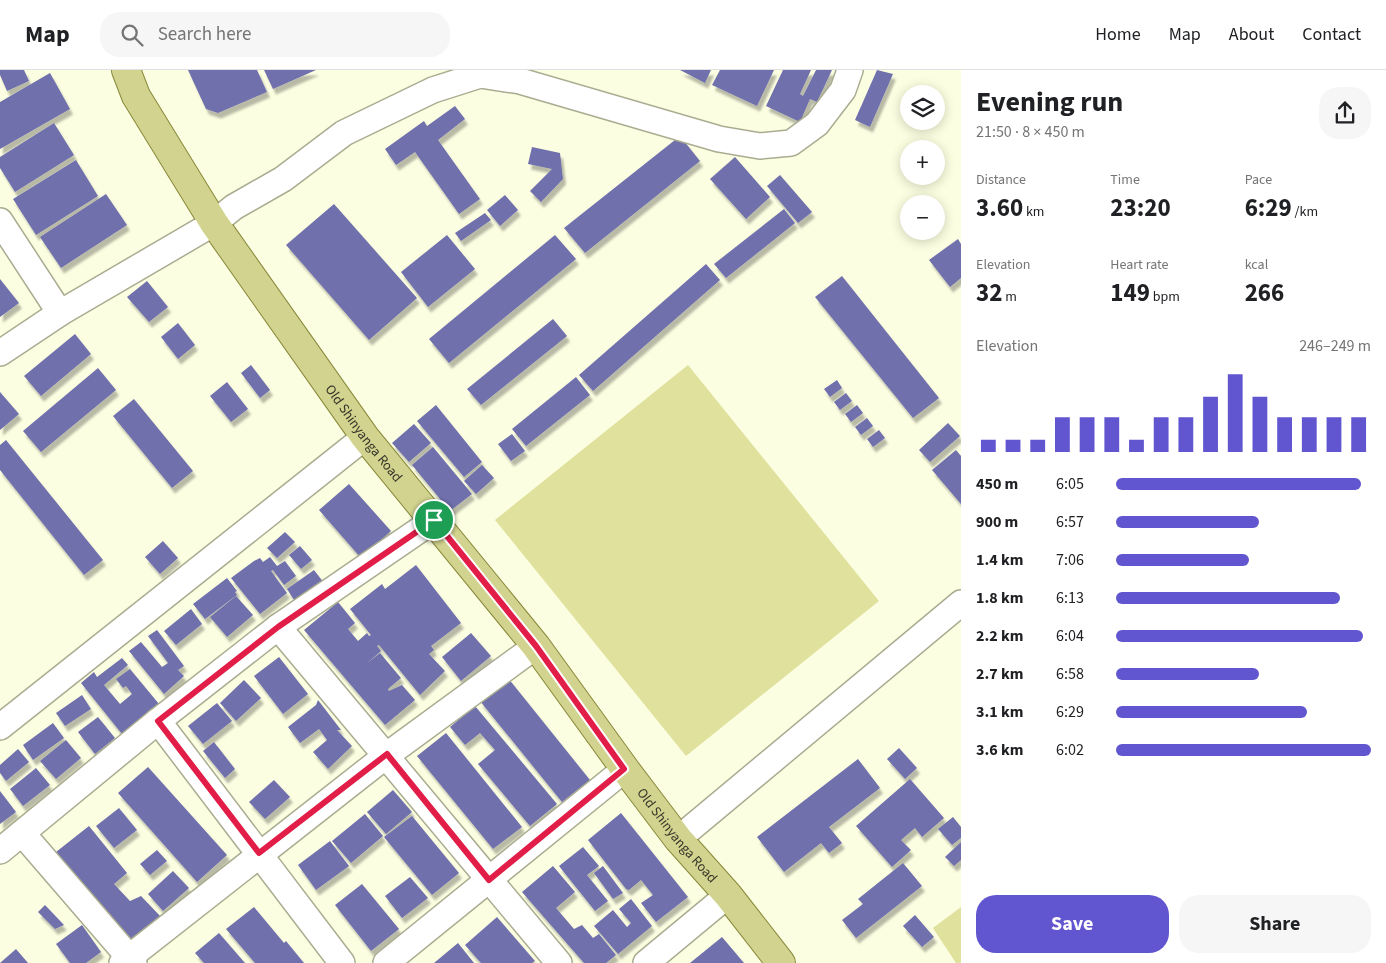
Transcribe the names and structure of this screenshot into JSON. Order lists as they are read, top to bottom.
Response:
{
  "streets": {
    "main road": ["Old Shinyanga Road"]
  },
  "page": {
    "header": "Map",
    "search": "Search here",
    "nav": [
      "Home",
      "Map",
      "About",
      "Contact"
    ],
    "heading": ["Evening run", "21:50 · 8 × 450 m"],
    "map_buttons": ["+", "−"],
    "stats": [
      ["Distance", "3.60 km"],
      ["Time", "23:20"],
      ["Pace", "6:29 /km"],
      ["Elevation", "32 m"],
      ["Heart rate", "149 bpm"],
      ["kcal", "266"]
    ],
    "chart": ["Elevation", "246–249 m"],
    "list": [
      {
        "name": "450 m",
        "note": "6:05"
      },
      {
        "name": "900 m",
        "note": "6:57"
      },
      {
        "name": "1.4 km",
        "note": "7:06"
      },
      {
        "name": "1.8 km",
        "note": "6:13"
      },
      {
        "name": "2.2 km",
        "note": "6:04"
      },
      {
        "name": "2.7 km",
        "note": "6:58"
      },
      {
        "name": "3.1 km",
        "note": "6:29"
      },
      {
        "name": "3.6 km",
        "note": "6:02"
      }
    ],
    "buttons": ["Save", "Share"]
  }
}
